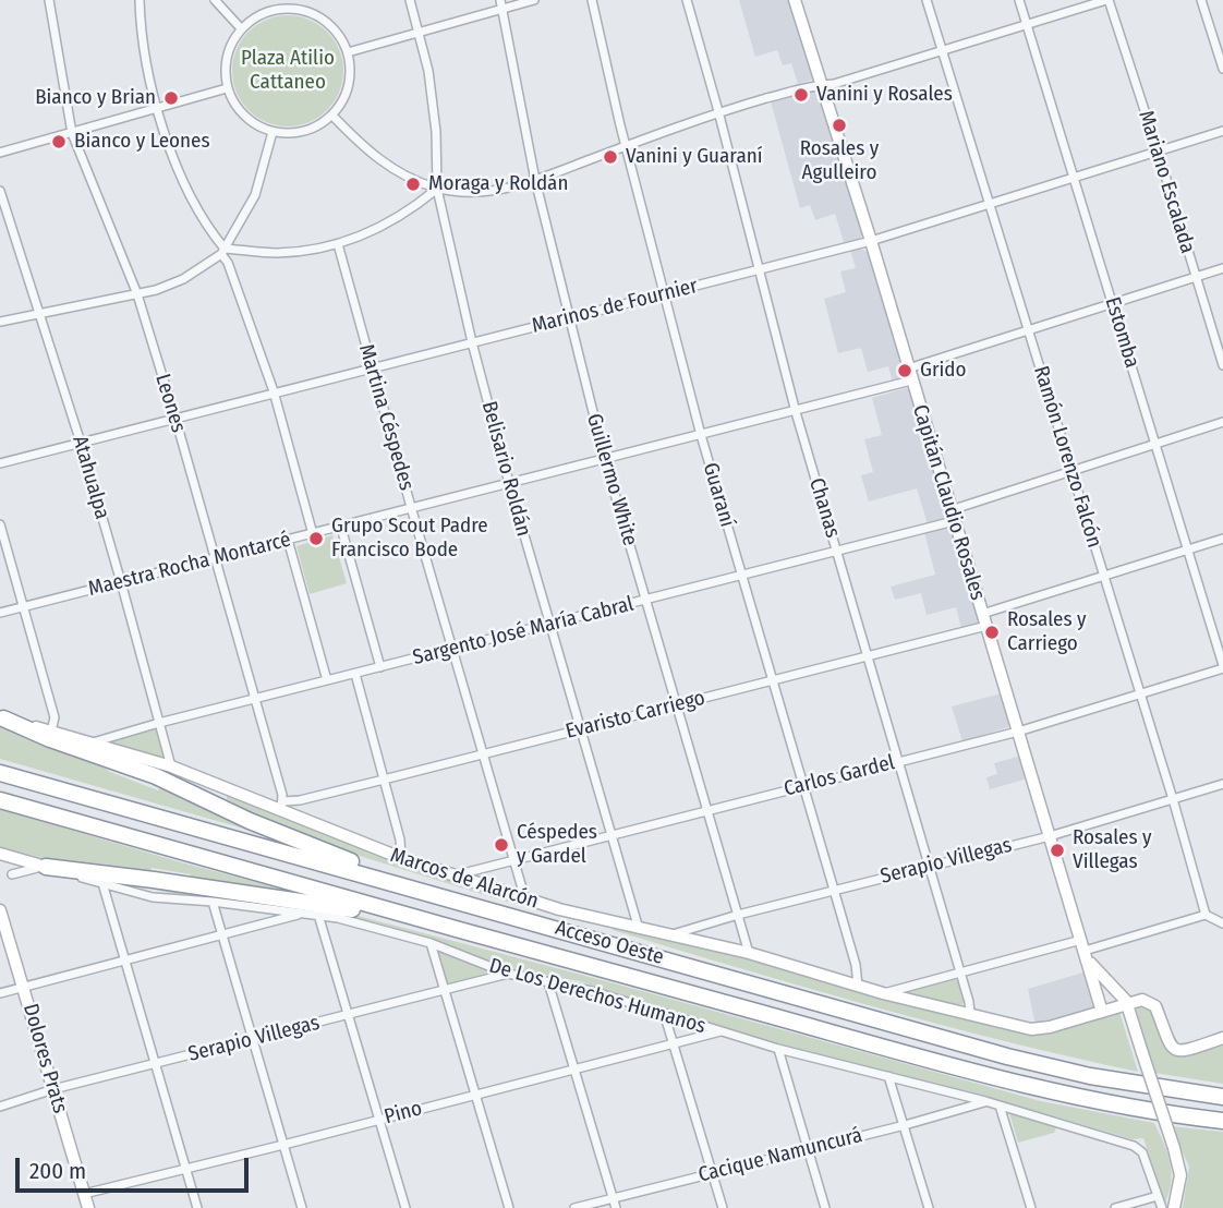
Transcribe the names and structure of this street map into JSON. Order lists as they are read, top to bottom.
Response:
{
  "streets": {
    "highway": ["Acceso Oeste"],
    "street": [
      "Mariano Escalada",
      "Marinos de Fournier",
      "Estomba",
      "Leones",
      "Martina Céspedes",
      "Ramón Lorenzo Falcón",
      "Belisario Roldán",
      "Atahualpa",
      "Guillermo White",
      "Guaraní",
      "Capitán Claudio Rosales",
      "Chanas",
      "Maestra Rocha Montarcé",
      "Sargento José María Cabral",
      "Evaristo Carriego",
      "Carlos Gardel",
      "Serapio Villegas",
      "Marcos de Alarcón",
      "De Los Derechos Humanos",
      "Dolores Prats",
      "Pino",
      "Cacique Namuncurá"
    ]
  },
  "crossings": [
    ["Mariano Escalada", "Marinos de Fournier"],
    ["Mariano Escalada", "Maestra Rocha Montarcé"],
    ["Marinos de Fournier", "Estomba"],
    ["Marinos de Fournier", "Leones"],
    ["Marinos de Fournier", "Martina Céspedes"],
    ["Marinos de Fournier", "Ramón Lorenzo Falcón"],
    ["Marinos de Fournier", "Belisario Roldán"],
    ["Marinos de Fournier", "Atahualpa"],
    ["Marinos de Fournier", "Guillermo White"],
    ["Marinos de Fournier", "Guaraní"],
    ["Marinos de Fournier", "Capitán Claudio Rosales"],
    ["Marinos de Fournier", "Chanas"],
    ["Estomba", "Maestra Rocha Montarcé"],
    ["Estomba", "Sargento José María Cabral"],
    ["Estomba", "Evaristo Carriego"],
    ["Estomba", "Carlos Gardel"],
    ["Leones", "Maestra Rocha Montarcé"],
    ["Leones", "Sargento José María Cabral"],
    ["Leones", "Evaristo Carriego"],
    ["Leones", "Marcos de Alarcón"],
    ["Martina Céspedes", "Maestra Rocha Montarcé"],
    ["Martina Céspedes", "Sargento José María Cabral"],
    ["Martina Céspedes", "Evaristo Carriego"],
    ["Martina Céspedes", "Carlos Gardel"],
    ["Martina Céspedes", "Marcos de Alarcón"],
    ["Ramón Lorenzo Falcón", "Maestra Rocha Montarcé"],
    ["Ramón Lorenzo Falcón", "Sargento José María Cabral"],
    ["Ramón Lorenzo Falcón", "Evaristo Carriego"],
    ["Ramón Lorenzo Falcón", "Carlos Gardel"],
    ["Ramón Lorenzo Falcón", "Serapio Villegas"],
    ["Belisario Roldán", "Maestra Rocha Montarcé"],
    ["Belisario Roldán", "Sargento José María Cabral"],
    ["Belisario Roldán", "Evaristo Carriego"],
    ["Belisario Roldán", "Carlos Gardel"],
    ["Belisario Roldán", "Marcos de Alarcón"],
    ["Atahualpa", "Maestra Rocha Montarcé"],
    ["Atahualpa", "Sargento José María Cabral"],
    ["Atahualpa", "Marcos de Alarcón"],
    ["Guillermo White", "Maestra Rocha Montarcé"],
    ["Guillermo White", "Sargento José María Cabral"],
    ["Guillermo White", "Evaristo Carriego"],
    ["Guillermo White", "Carlos Gardel"],
    ["Guillermo White", "Serapio Villegas"],
    ["Guillermo White", "Marcos de Alarcón"],
    ["Guaraní", "Maestra Rocha Montarcé"],
    ["Guaraní", "Sargento José María Cabral"],
    ["Guaraní", "Evaristo Carriego"],
    ["Guaraní", "Carlos Gardel"],
    ["Guaraní", "Serapio Villegas"],
    ["Guaraní", "Marcos de Alarcón"],
    ["Capitán Claudio Rosales", "Maestra Rocha Montarcé"],
    ["Capitán Claudio Rosales", "Sargento José María Cabral"],
    ["Capitán Claudio Rosales", "Evaristo Carriego"],
    ["Capitán Claudio Rosales", "Carlos Gardel"],
    ["Capitán Claudio Rosales", "Serapio Villegas"],
    ["Capitán Claudio Rosales", "Marcos de Alarcón"],
    ["Chanas", "Maestra Rocha Montarcé"],
    ["Chanas", "Sargento José María Cabral"],
    ["Chanas", "Evaristo Carriego"],
    ["Chanas", "Carlos Gardel"],
    ["Chanas", "Serapio Villegas"],
    ["Chanas", "Marcos de Alarcón"],
    ["Sargento José María Cabral", "Marcos de Alarcón"],
    ["Evaristo Carriego", "Marcos de Alarcón"],
    ["Carlos Gardel", "Marcos de Alarcón"],
    ["Serapio Villegas", "Marcos de Alarcón"],
    ["Serapio Villegas", "De Los Derechos Humanos"],
    ["Serapio Villegas", "Dolores Prats"],
    ["De Los Derechos Humanos", "Pino"],
    ["De Los Derechos Humanos", "Cacique Namuncurá"],
    ["Dolores Prats", "Pino"]
  ],
  "parks": ["Plaza Atilio Cattaneo"],
  "places": [
    "Vanini y Rosales",
    "Bianco y Brian",
    "Rosales y Agulleiro",
    "Bianco y Leones",
    "Vanini y Guaraní",
    "Moraga y Roldán",
    "Grido",
    "Grupo Scout Padre Francisco Bode",
    "Rosales y Carriego",
    "Céspedes y Gardel",
    "Rosales y Villegas"
  ],
  "scale_bar": "200 m"
}
